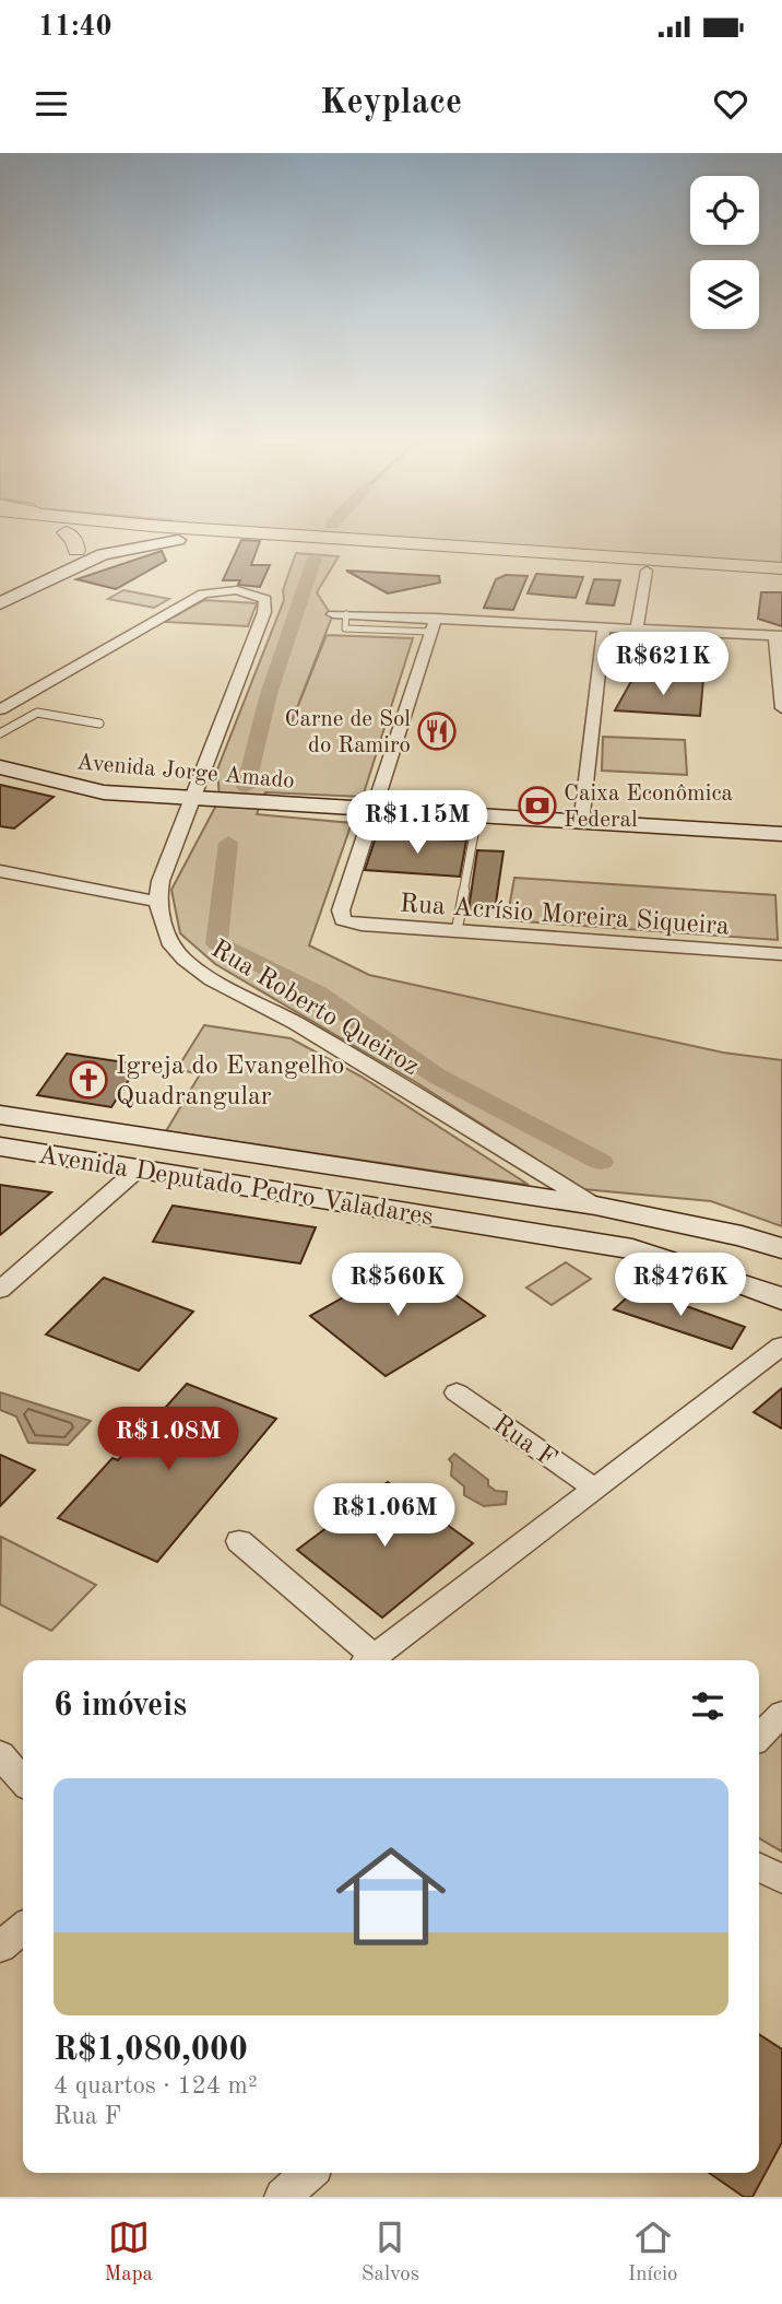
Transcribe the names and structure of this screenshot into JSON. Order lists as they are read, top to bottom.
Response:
{
  "streets": {
    "main road": ["Avenida Jorge Amado", "Avenida Deputado Pedro Valadares"],
    "street": ["Rua Acrísio Moreira Siqueira", "Rua Roberto Queiroz", "Rua F"]
  },
  "crossings": [
    ["Avenida Jorge Amado", "Rua Acrísio Moreira Siqueira"],
    ["Rua Roberto Queiroz", "Avenida Deputado Pedro Valadares"]
  ],
  "places": {
    "restaurant": ["Carne de Sol do Ramiro"],
    "bank": ["Caixa Econômica Federal"],
    "church": ["Igreja do Evangelho Quadrangular"]
  },
  "page": {
    "status": "11:40",
    "header": "Keyplace",
    "price": [
      "R$621K",
      "R$1.15M",
      "R$560K",
      "R$476K",
      "R$1.08M",
      "R$1.06M"
    ],
    "heading": "6 imóveis",
    "list": [
      {
        "name": "R$1,080,000",
        "note": "4 quartos · 124 m² · Rua F"
      }
    ],
    "tabs": ["Mapa", "Salvos", "Início"]
  }
}
